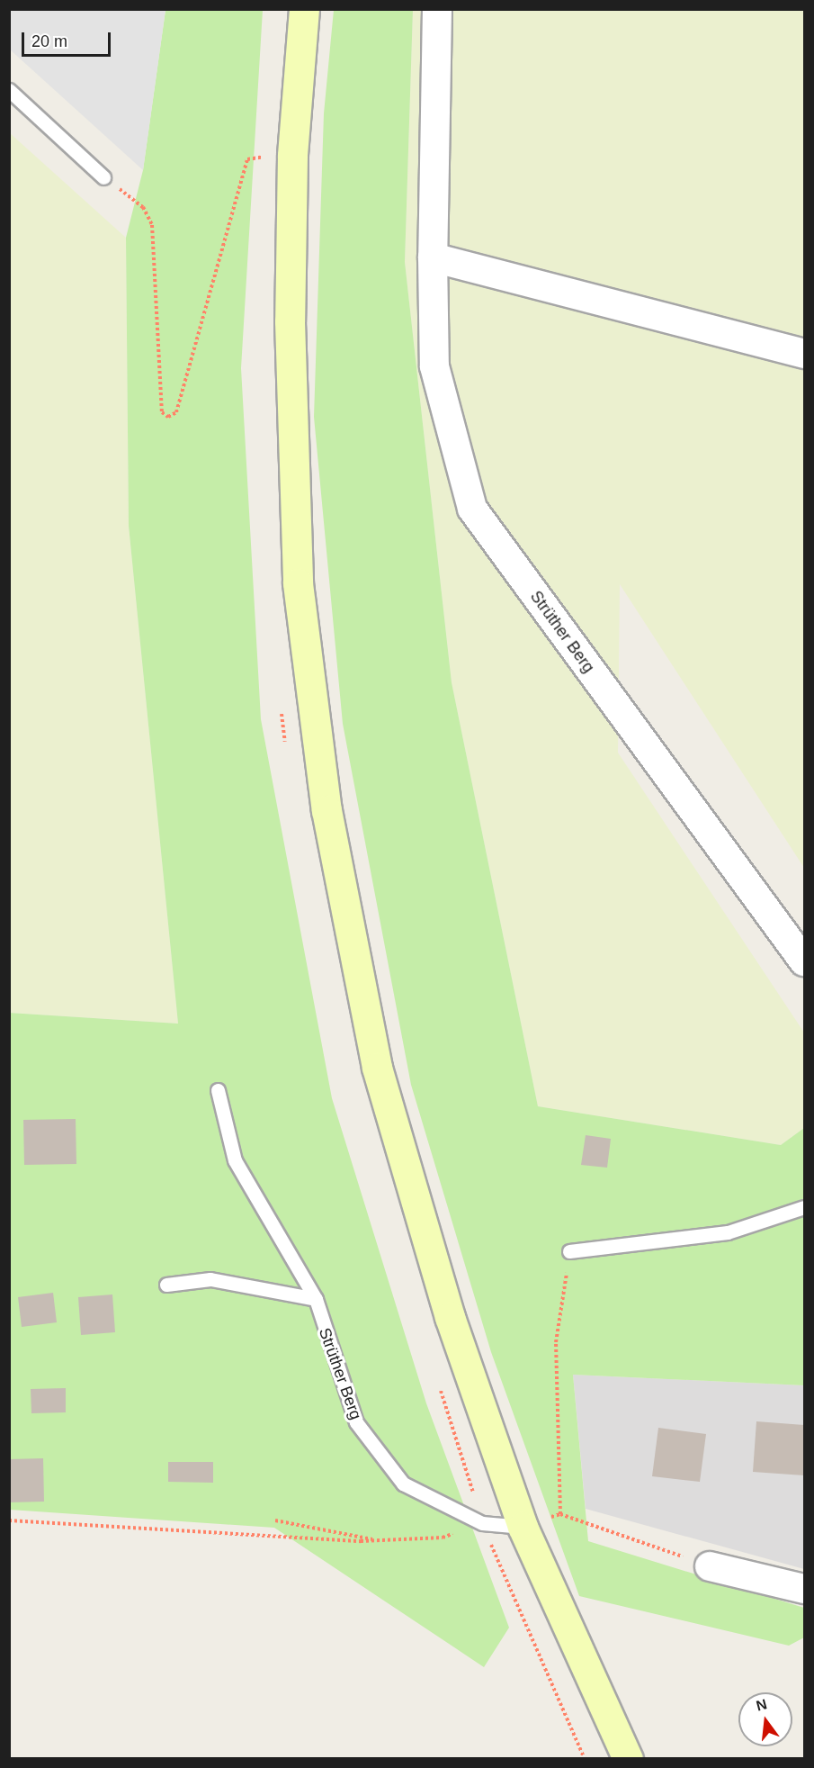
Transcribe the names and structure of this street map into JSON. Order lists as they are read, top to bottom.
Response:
{
  "streets": {
    "street": ["Strüther Berg"]
  },
  "scale_bar": "20 m",
  "north": "top"
}
